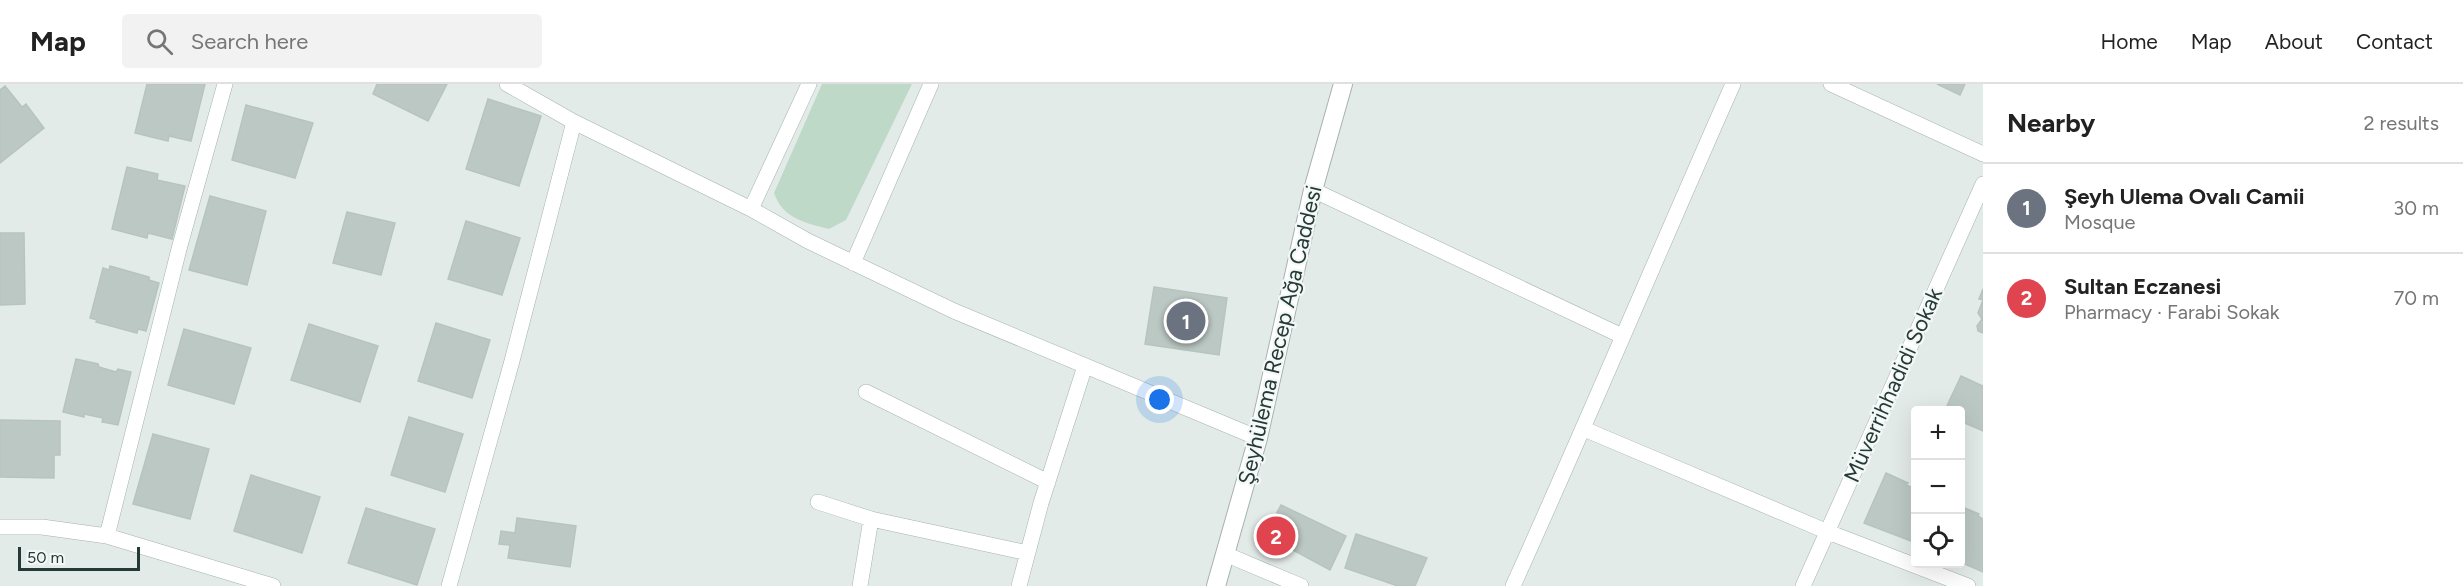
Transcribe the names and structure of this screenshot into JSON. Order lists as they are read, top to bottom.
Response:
{
  "streets": {
    "street": ["Şeyhülema Recep Ağa Caddesi", "Müverrihhadidi Sokak"]
  },
  "scale_bar": "50 m",
  "page": {
    "header": "Map",
    "search": "Search here",
    "nav": [
      "Home",
      "Map",
      "About",
      "Contact"
    ],
    "heading": ["Nearby", "2 results"],
    "list": [
      {
        "mark": "1",
        "name": "Şeyh Ulema Ovalı Camii",
        "note": "Mosque",
        "value": "30 m"
      },
      {
        "mark": "2",
        "name": "Sultan Eczanesi",
        "note": "Pharmacy · Farabi Sokak",
        "value": "70 m"
      }
    ],
    "pins": ["1", "2"],
    "map_buttons": ["+", "−"],
    "scale": "50 m"
  }
}
